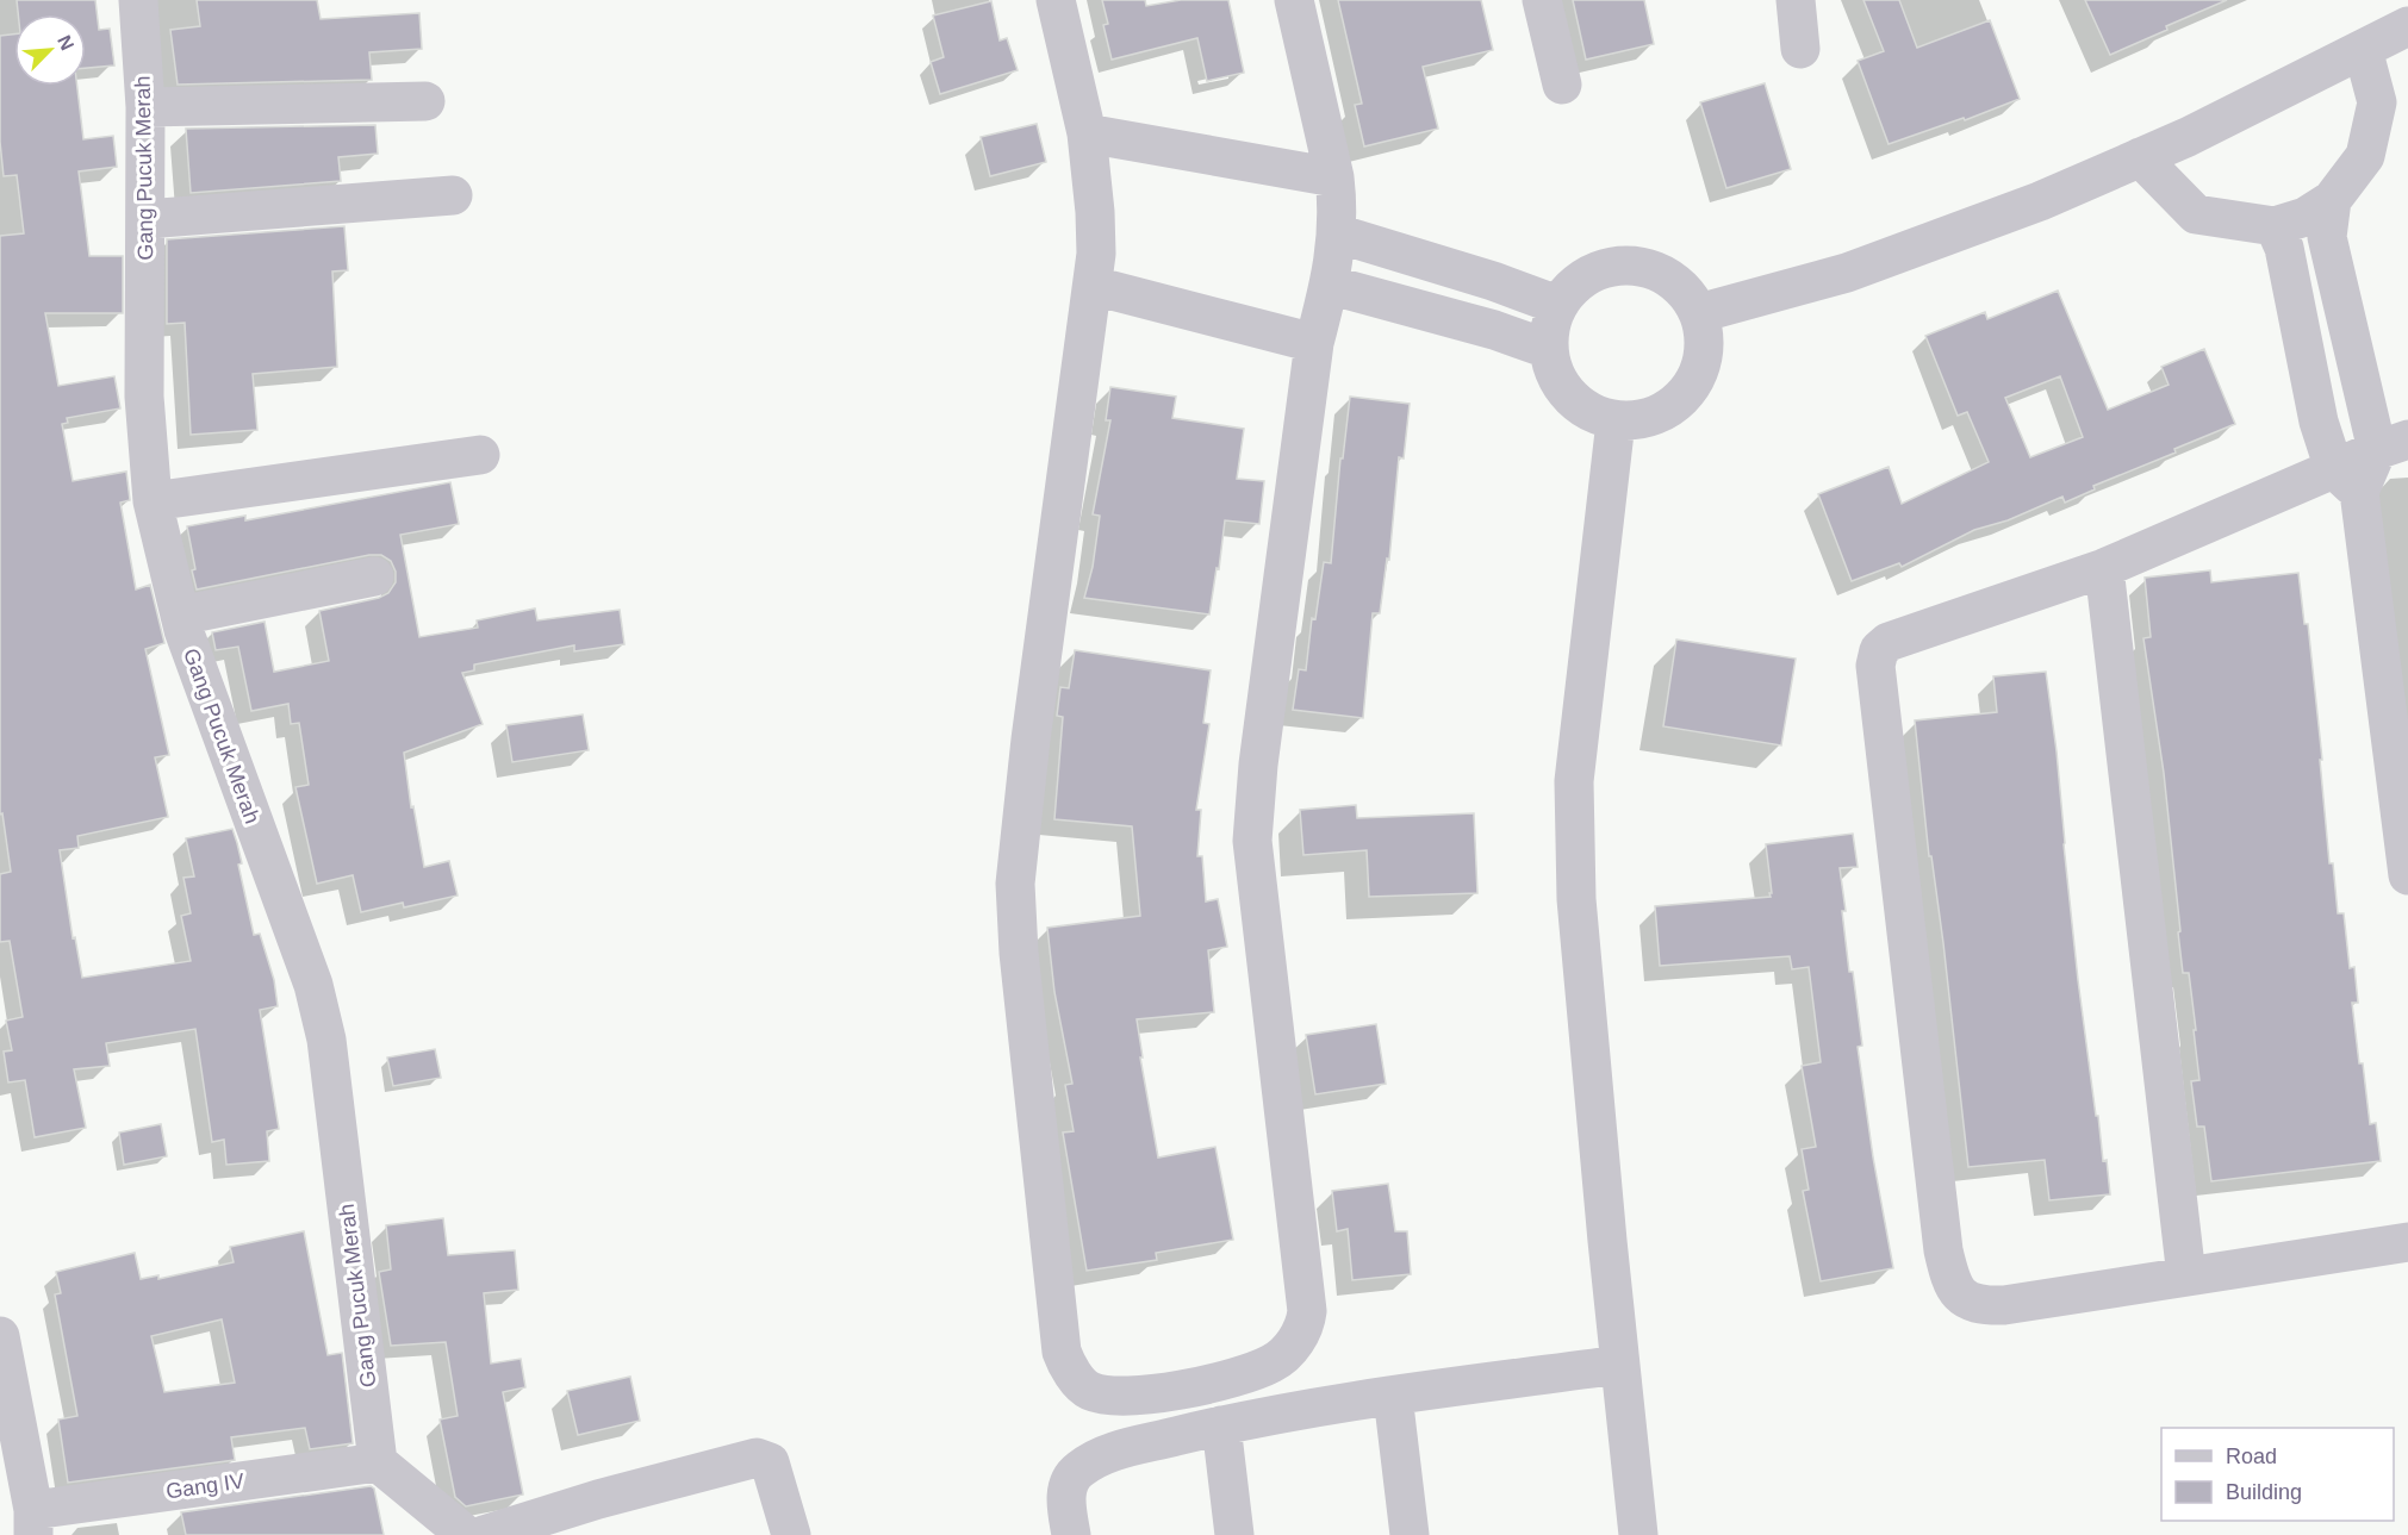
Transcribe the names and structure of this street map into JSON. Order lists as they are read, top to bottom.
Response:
{
  "streets": {
    "street": ["Gang Pucuk Merah", "Gang IV"]
  },
  "crossings": [
    ["Gang Pucuk Merah", "Gang IV"]
  ],
  "legend": ["Road", "Building"],
  "north": "top right"
}
